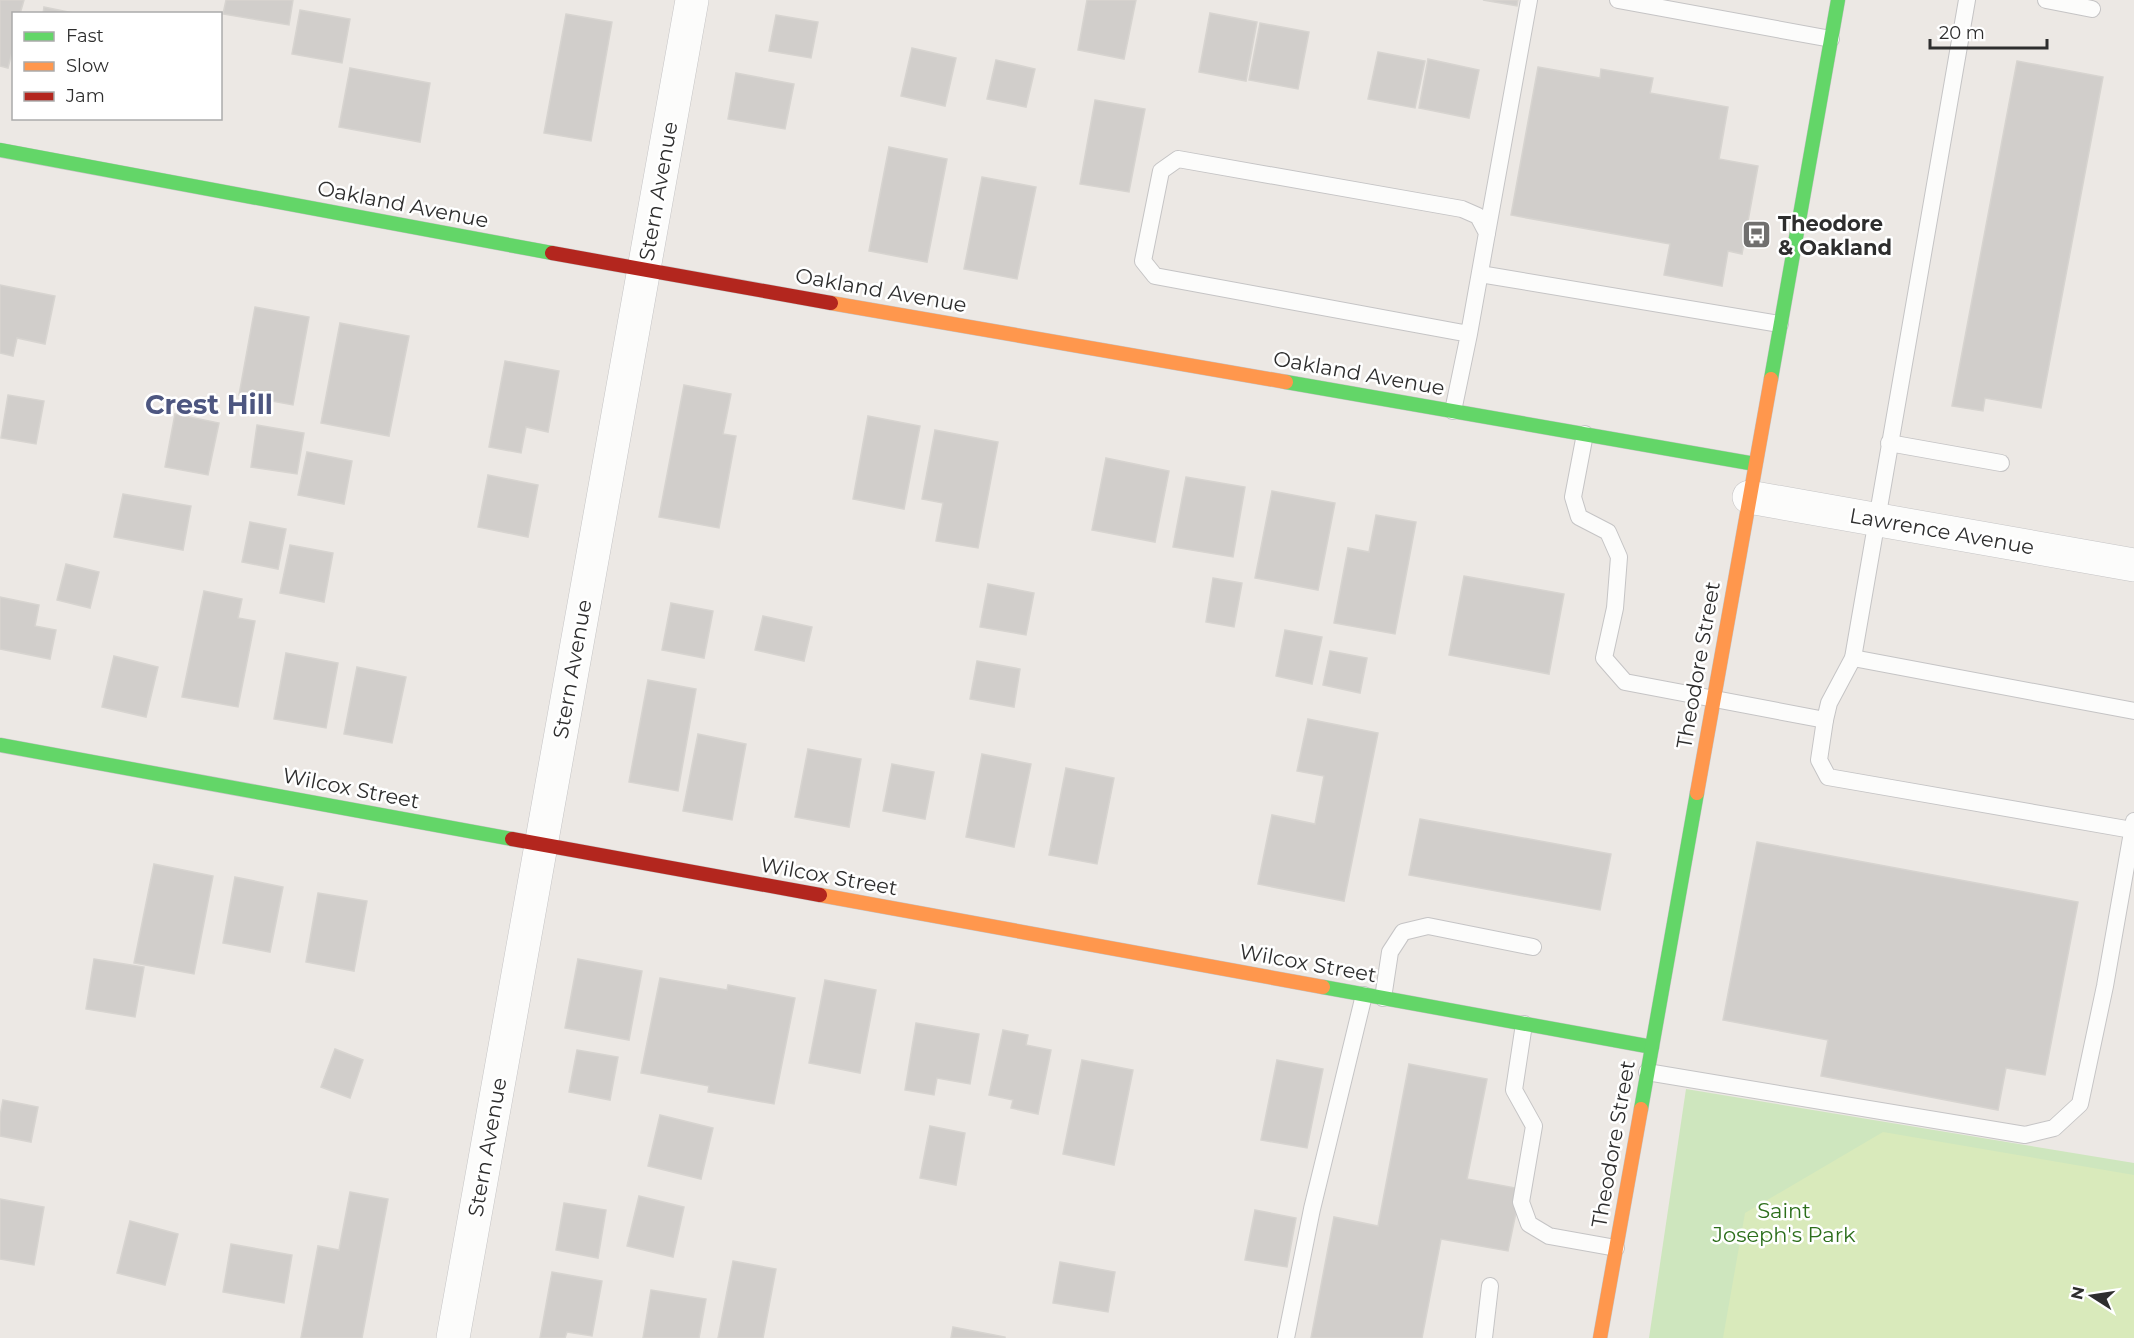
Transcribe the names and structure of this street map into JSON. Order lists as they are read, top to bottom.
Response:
{
  "streets": {
    "street": [
      "Stern Avenue",
      "Oakland Avenue",
      "Lawrence Avenue",
      "Theodore Street",
      "Wilcox Street"
    ]
  },
  "crossings": [
    ["Stern Avenue", "Oakland Avenue"],
    ["Stern Avenue", "Wilcox Street"],
    ["Oakland Avenue", "Theodore Street"],
    ["Lawrence Avenue", "Theodore Street"],
    ["Theodore Street", "Wilcox Street"]
  ],
  "districts": ["Crest Hill"],
  "parks": ["Saint Joseph's Park"],
  "places": {
    "bus stop": ["Theodore & Oakland"]
  },
  "legend": ["Fast", "Slow", "Jam"],
  "scale_bar": "20 m",
  "north": "left"
}
